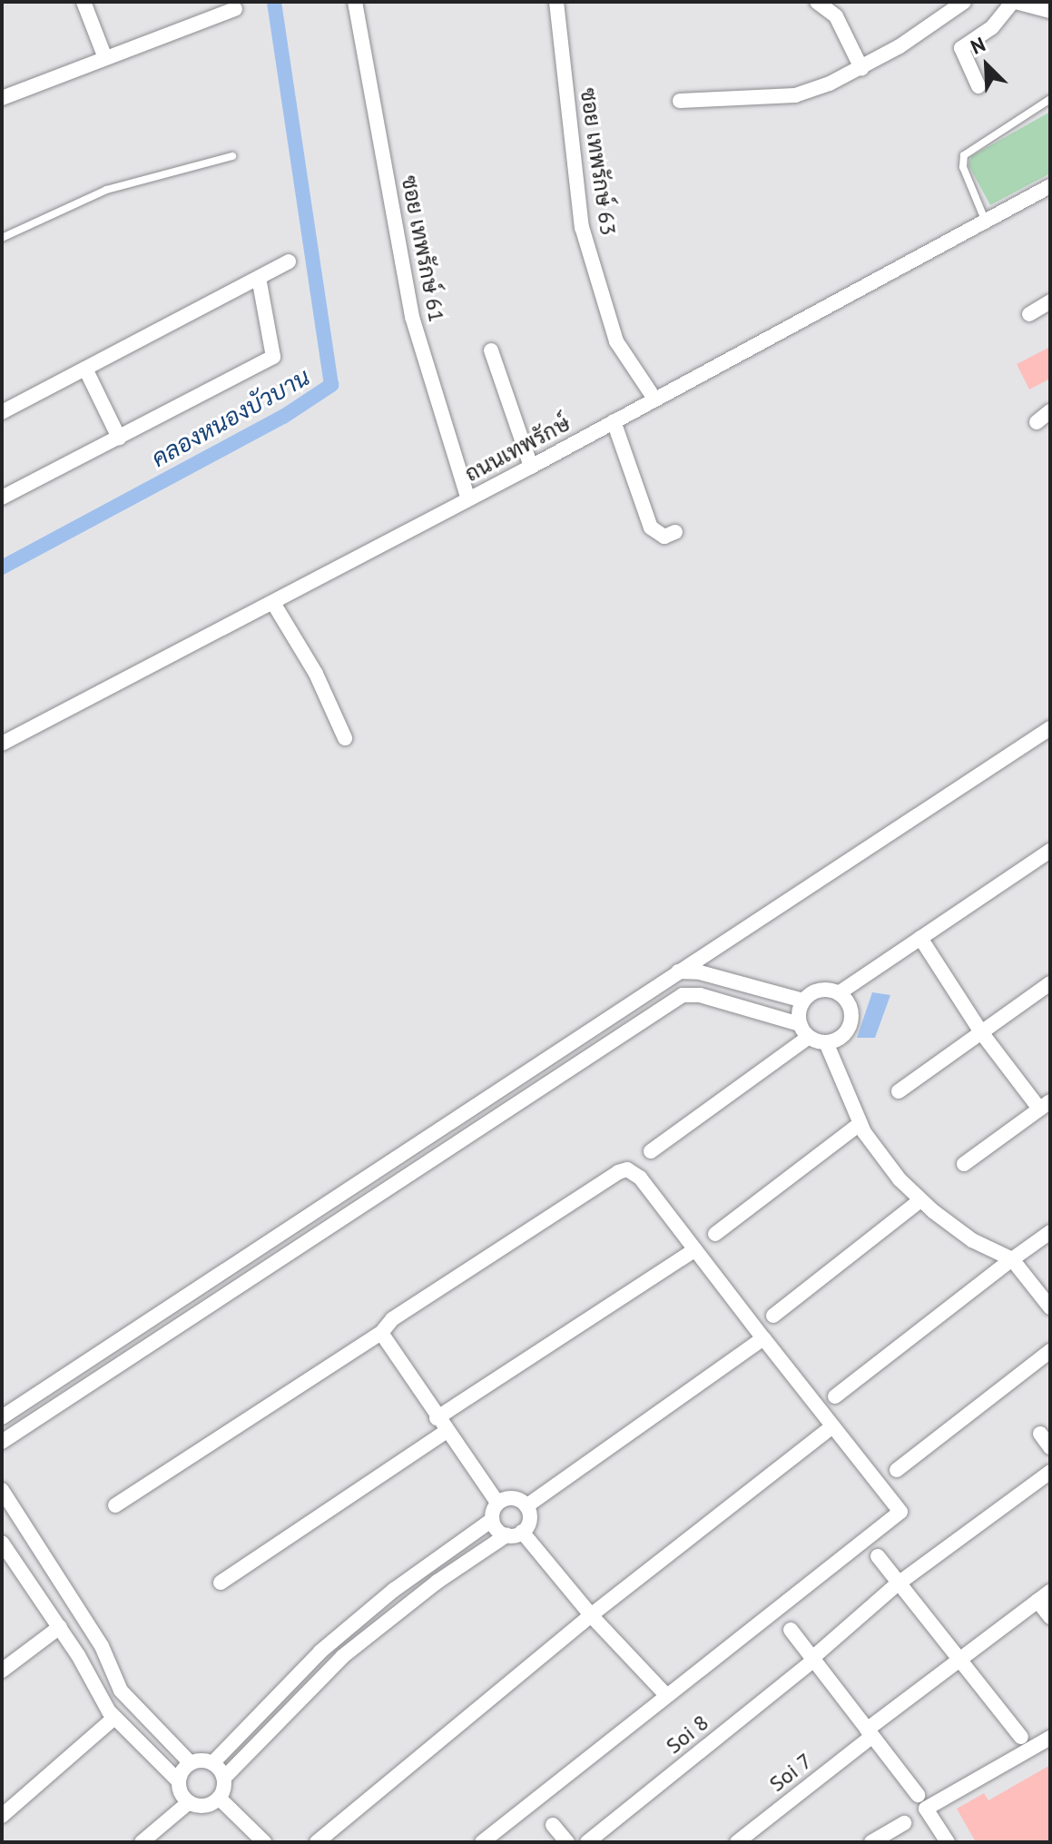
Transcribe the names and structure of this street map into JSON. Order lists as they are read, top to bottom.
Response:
{
  "streets": {
    "street": [
      "ซอย เทพรักษ์ 63",
      "ซอย เทพรักษ์ 61",
      "ถนนเทพรักษ์",
      "Soi 8",
      "Soi 7"
    ]
  },
  "crossings": [
    ["ซอย เทพรักษ์ 63", "ถนนเทพรักษ์"],
    ["ซอย เทพรักษ์ 61", "ถนนเทพรักษ์"]
  ],
  "water": ["คลองหนองบัวบาน"],
  "north": "top left"
}
